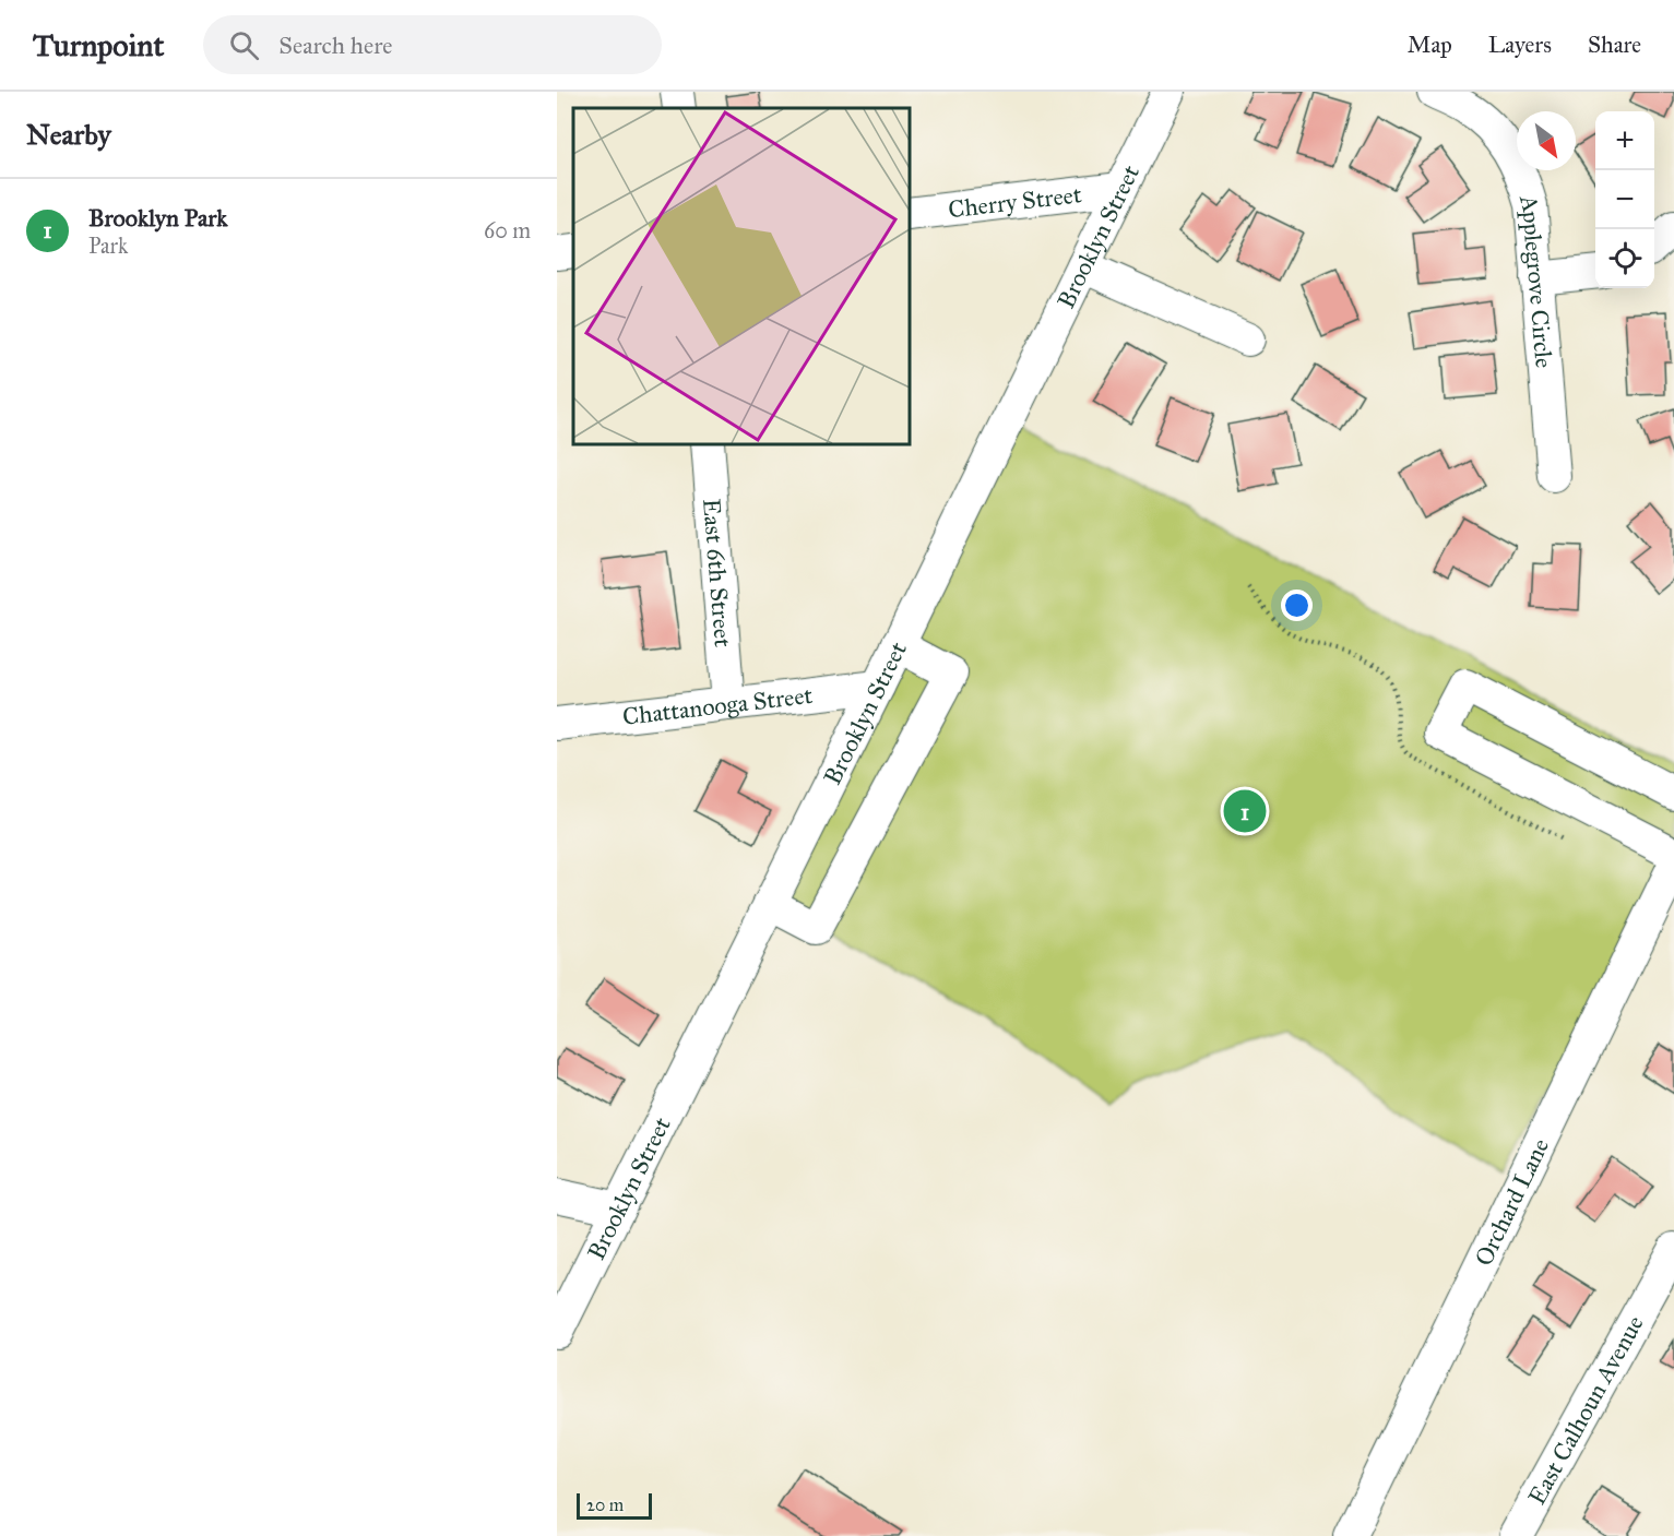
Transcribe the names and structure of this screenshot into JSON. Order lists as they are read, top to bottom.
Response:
{
  "streets": {
    "street": [
      "Cherry Street",
      "Brooklyn Street",
      "Applegrove Circle",
      "East 6th Street",
      "Chattanooga Street",
      "Orchard Lane",
      "East Calhoun Avenue"
    ]
  },
  "crossings": [
    ["Cherry Street", "Brooklyn Street"],
    ["Brooklyn Street", "Chattanooga Street"],
    ["East 6th Street", "Chattanooga Street"]
  ],
  "scale_bar": "20 m",
  "north": "bottom right",
  "page": {
    "header": "Turnpoint",
    "search": "Search here",
    "nav": ["Map", "Layers", "Share"],
    "heading": "Nearby",
    "map_buttons": ["+", "−"],
    "list": [
      {
        "mark": "1",
        "name": "Brooklyn Park",
        "note": "Park",
        "value": "60 m"
      }
    ],
    "pins": "1",
    "scale": "20 m"
  }
}
